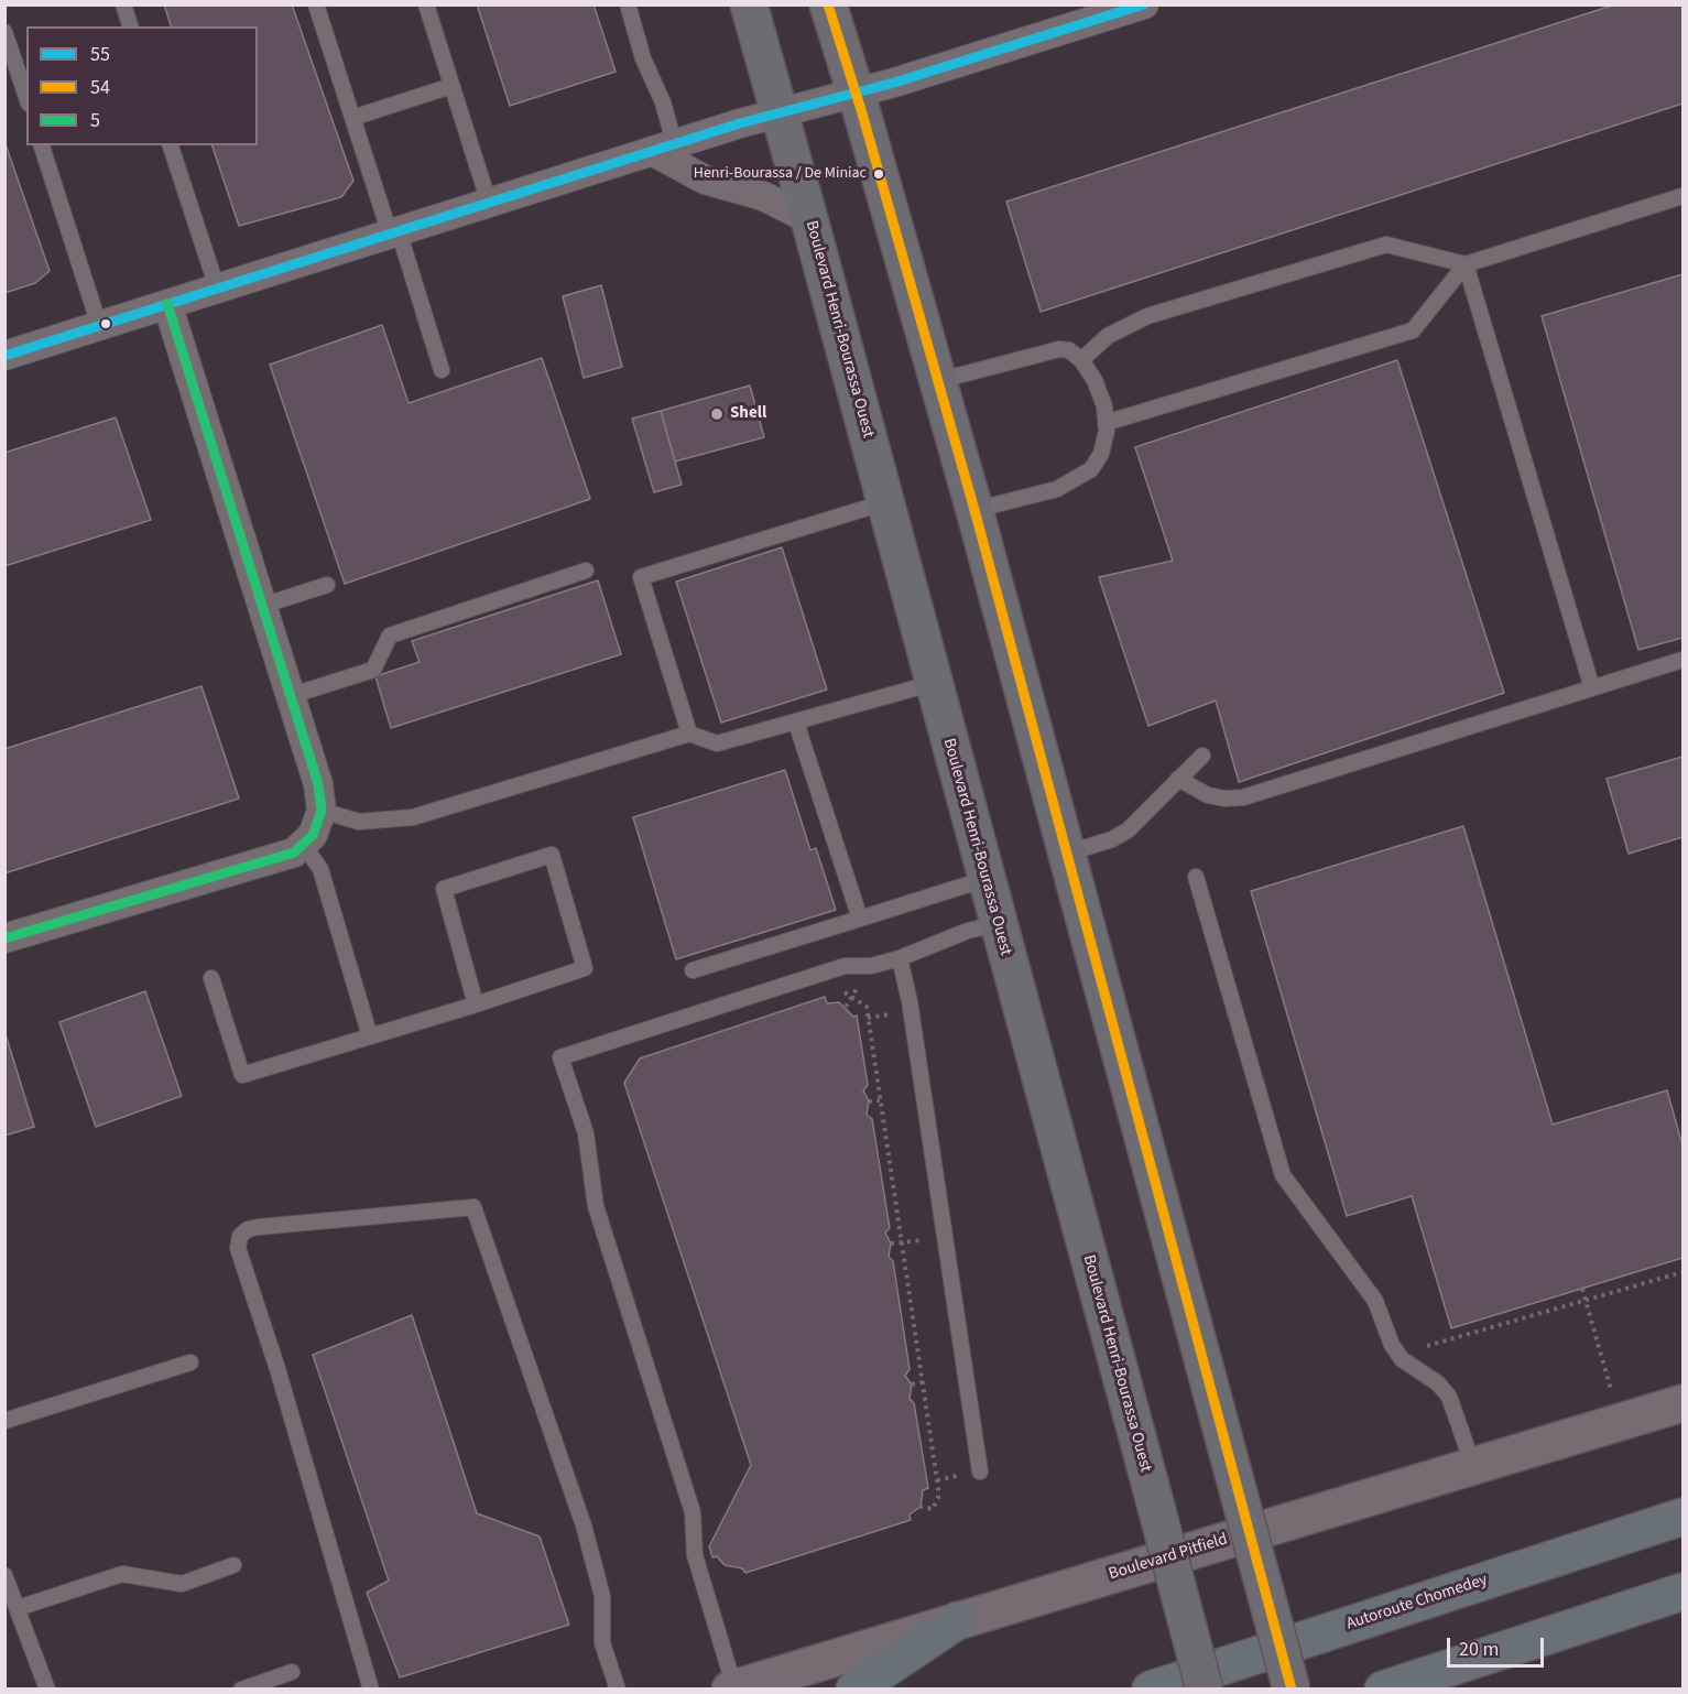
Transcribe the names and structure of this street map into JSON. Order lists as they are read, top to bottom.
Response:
{
  "streets": {
    "highway": ["Autoroute Chomedey"],
    "main road": ["Boulevard Henri-Bourassa Ouest", "Boulevard Pitfield"]
  },
  "places": ["Henri-Bourassa / De Miniac", "Shell"],
  "lines": ["transit line 55", "transit line 54", "transit line 5"],
  "legend": ["55", "54", "5"],
  "scale_bar": "20 m"
}
